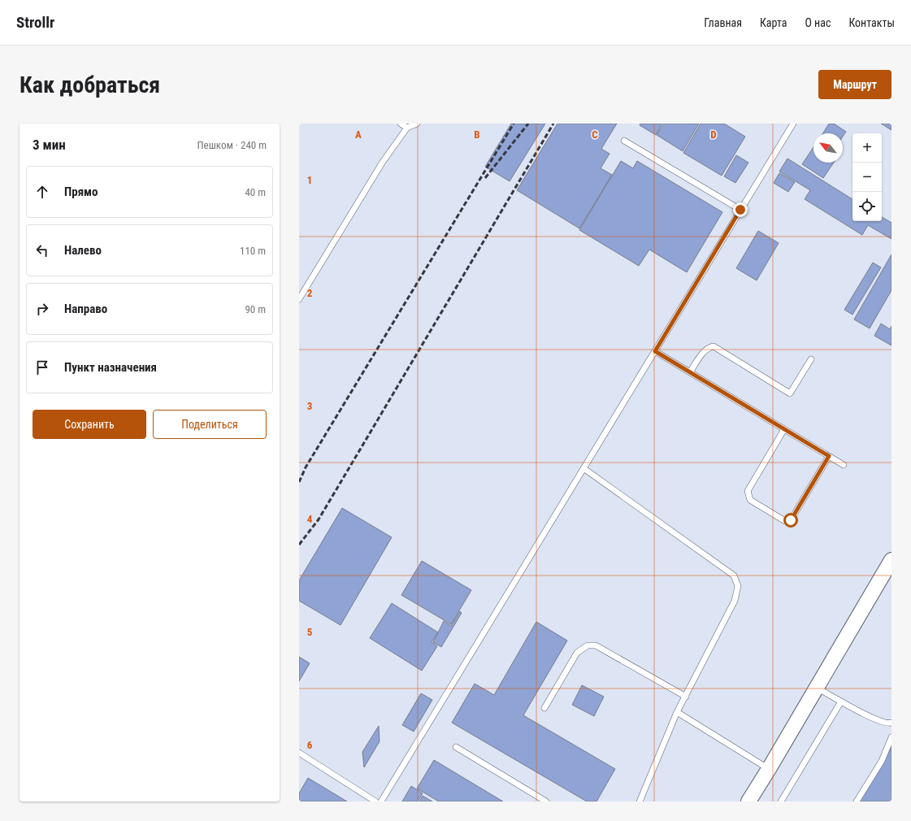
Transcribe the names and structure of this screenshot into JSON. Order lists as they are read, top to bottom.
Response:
{
  "north": "top left",
  "page": {
    "header": "Strollr",
    "nav": [
      "Главная",
      "Карта",
      "О нас",
      "Контакты"
    ],
    "buttons": [
      "Маршрут",
      ["Сохранить", "Поделиться"]
    ],
    "title": "Как добраться",
    "heading": ["3 мин", "Пешком · 240 m"],
    "map_buttons": ["+", "−"],
    "list": [
      ["Прямо", "40 m"],
      ["Налево", "110 m"],
      ["Направо", "90 m"],
      "Пункт назначения"
    ]
  },
  "grid": {
    "columns": [
      "A",
      "B",
      "C",
      "D"
    ],
    "rows": [
      "1",
      "2",
      "3",
      "4",
      "5",
      "6"
    ]
  }
}
